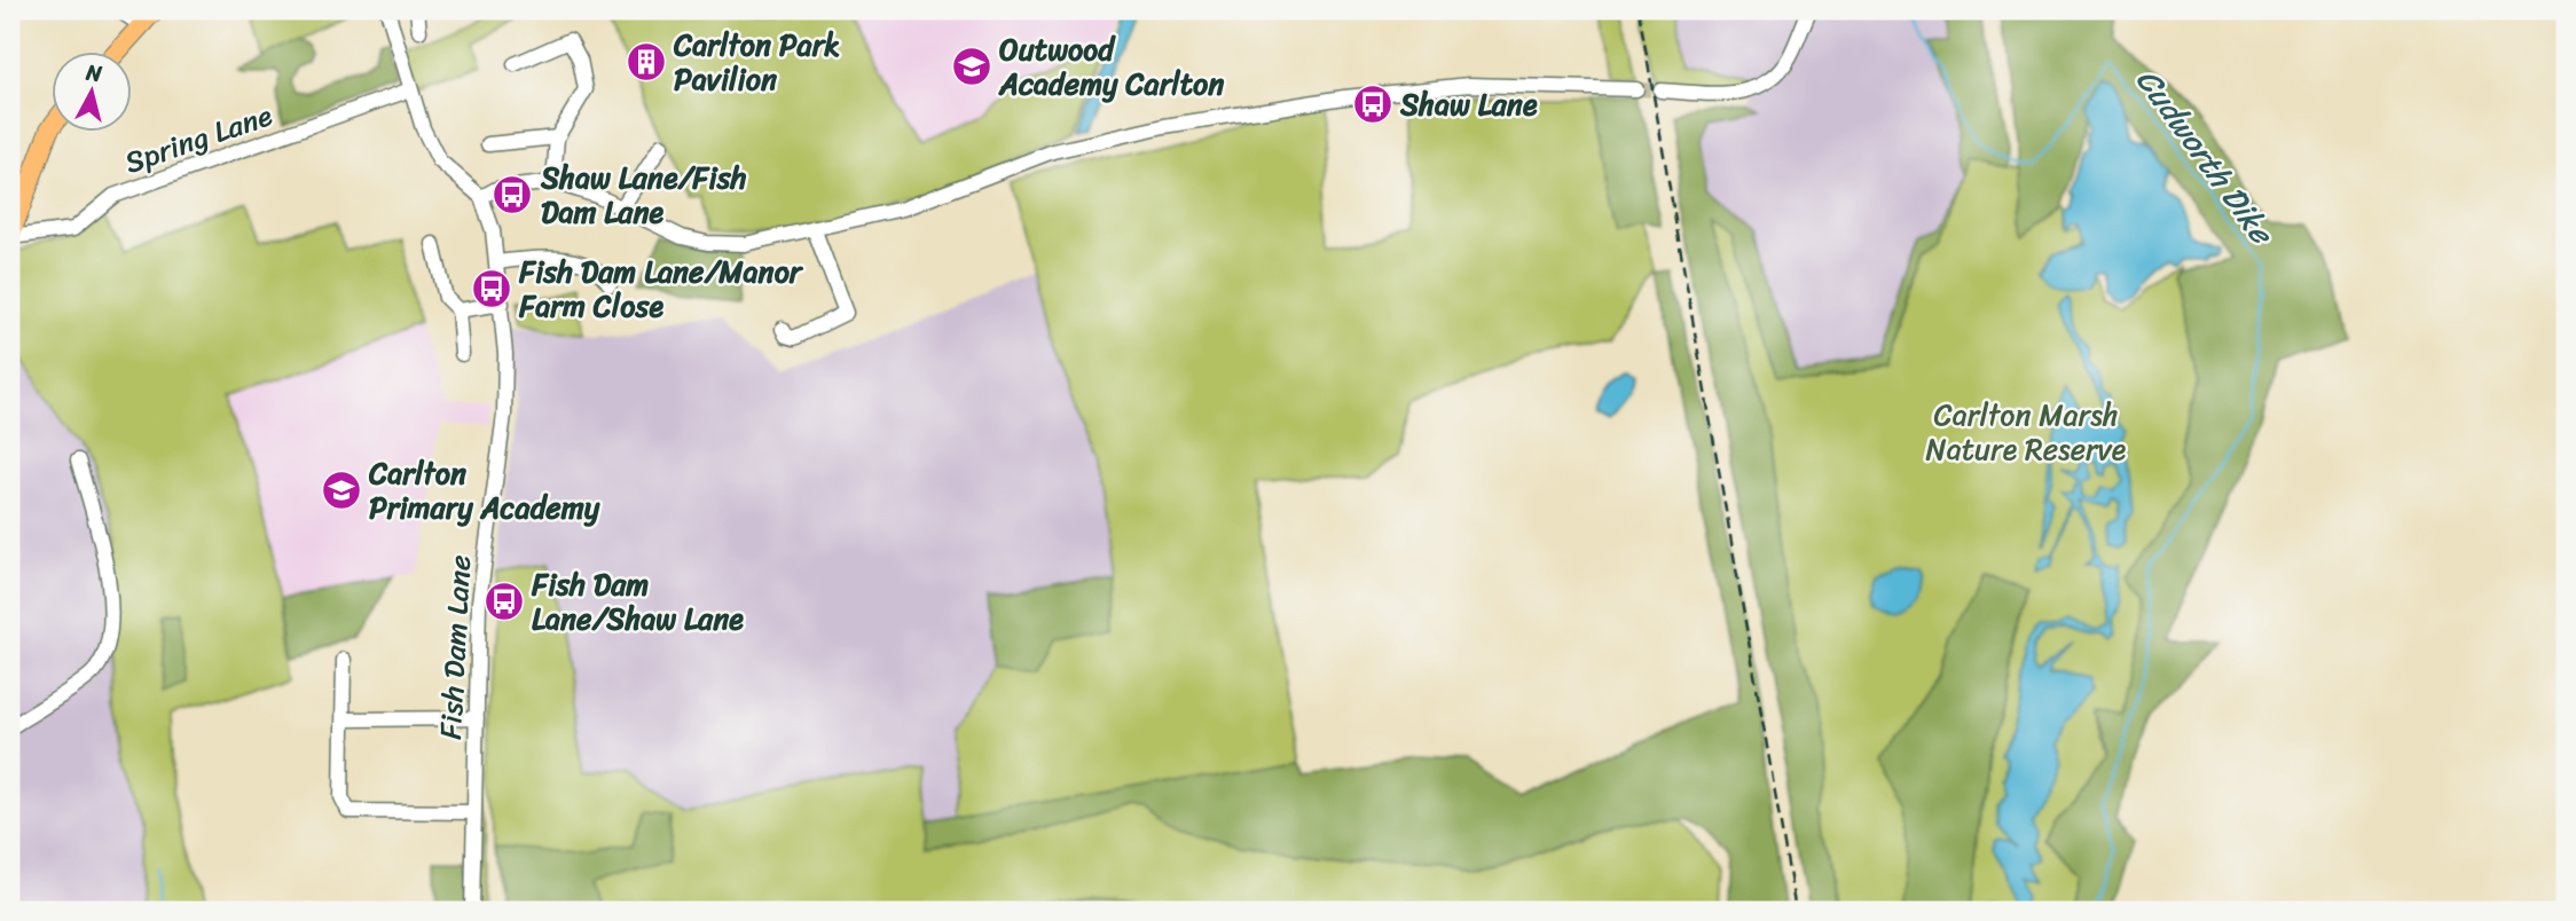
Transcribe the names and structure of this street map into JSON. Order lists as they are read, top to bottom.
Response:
{
  "streets": {
    "street": ["Spring Lane", "Fish Dam Lane"]
  },
  "water": ["Cudworth Dike"],
  "parks": ["Carlton Marsh Nature Reserve"],
  "places": {
    "building": ["Carlton Park Pavilion"],
    "school or university": ["Outwood Academy Carlton", "Carlton Primary Academy"],
    "bus stop": [
      "Shaw Lane",
      "Shaw Lane/Fish Dam Lane",
      "Fish Dam Lane/Manor Farm Close",
      "Fish Dam Lane/Shaw Lane"
    ]
  },
  "north": "top"
}
